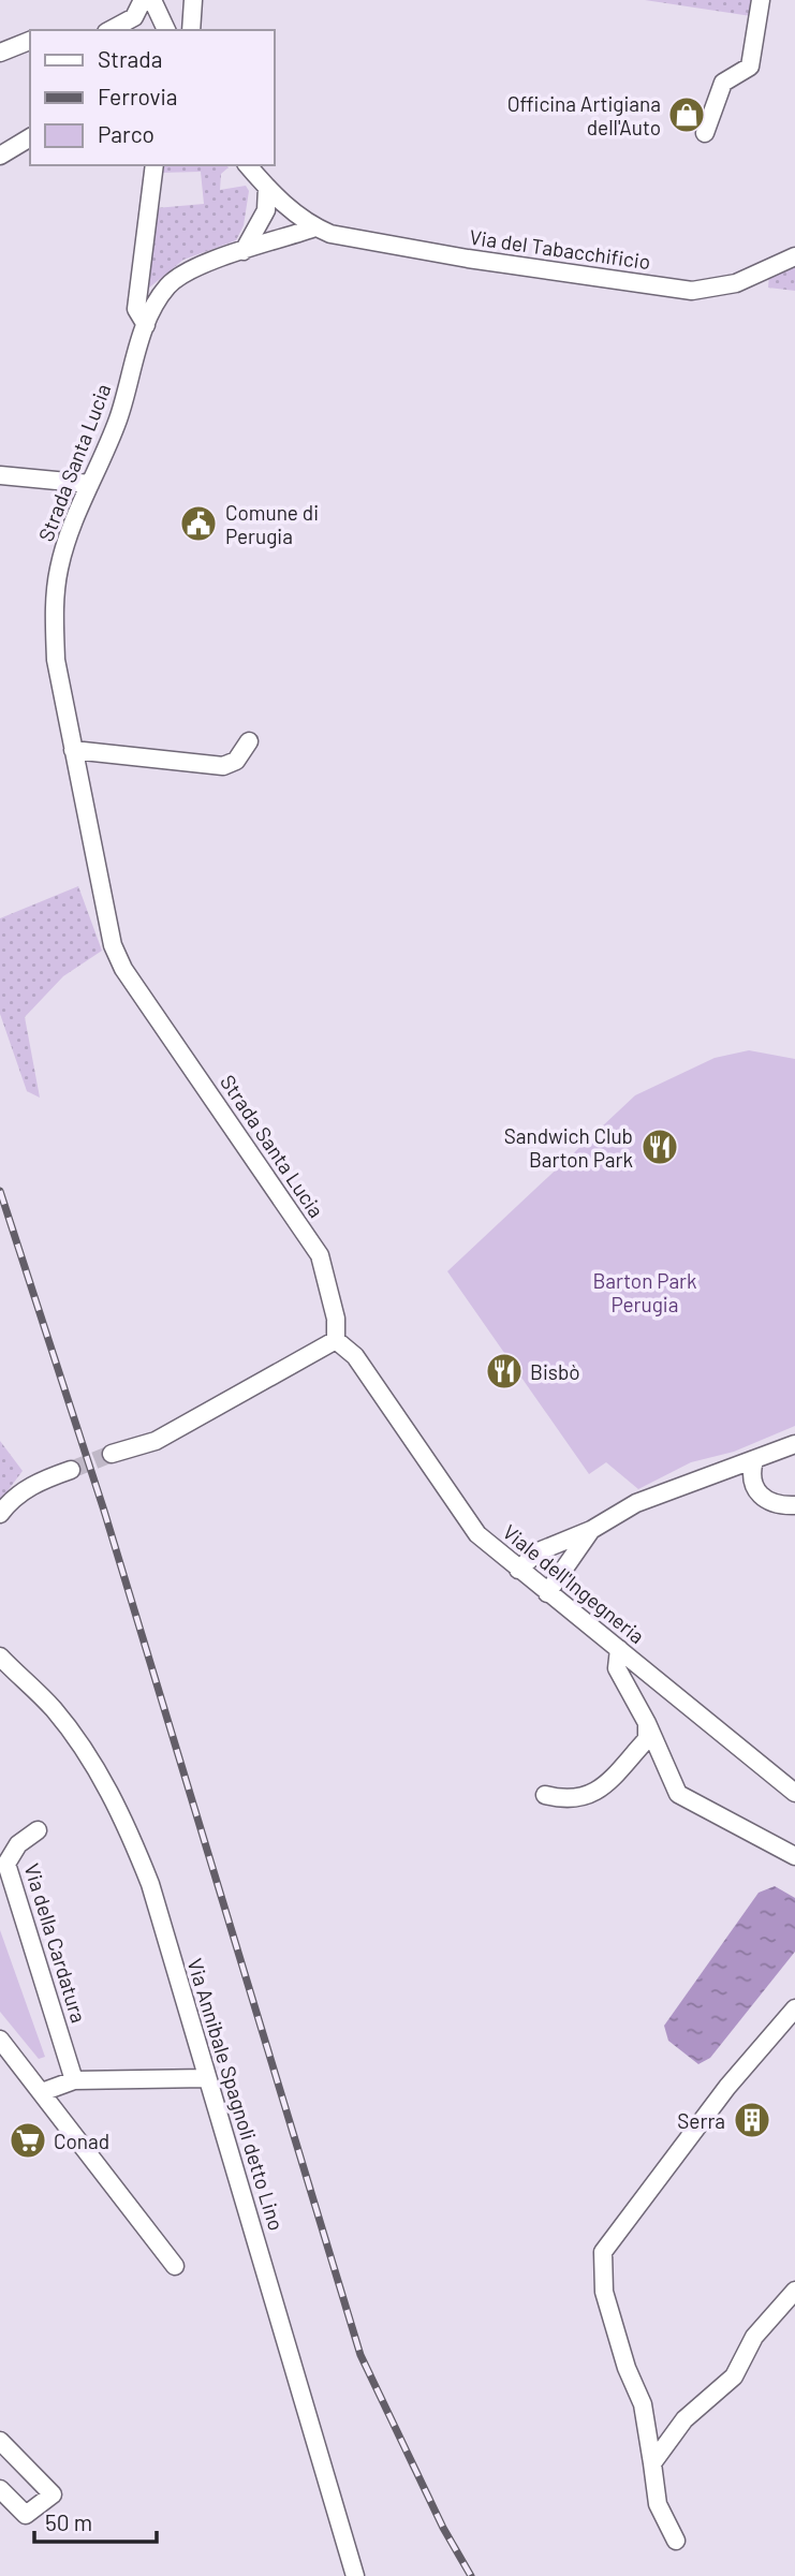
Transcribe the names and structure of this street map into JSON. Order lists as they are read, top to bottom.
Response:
{
  "streets": {
    "street": [
      "Via del Tabacchificio",
      "Strada Santa Lucia",
      "Viale dell'Ingegneria",
      "Via della Cardatura",
      "Via Annibale Spagnoli detto Lino"
    ]
  },
  "crossings": [
    ["Strada Santa Lucia", "Viale dell'Ingegneria"]
  ],
  "parks": ["Barton Park Perugia"],
  "places": {
    "shop": ["Officina Artigiana dell'Auto"],
    "public building": ["Comune di Perugia"],
    "restaurant": ["Sandwich Club Barton Park", "Bisbò"],
    "building": ["Serra"],
    "supermarket": ["Conad"]
  },
  "legend": ["Strada", "Ferrovia", "Parco"],
  "scale_bar": "50 m"
}
